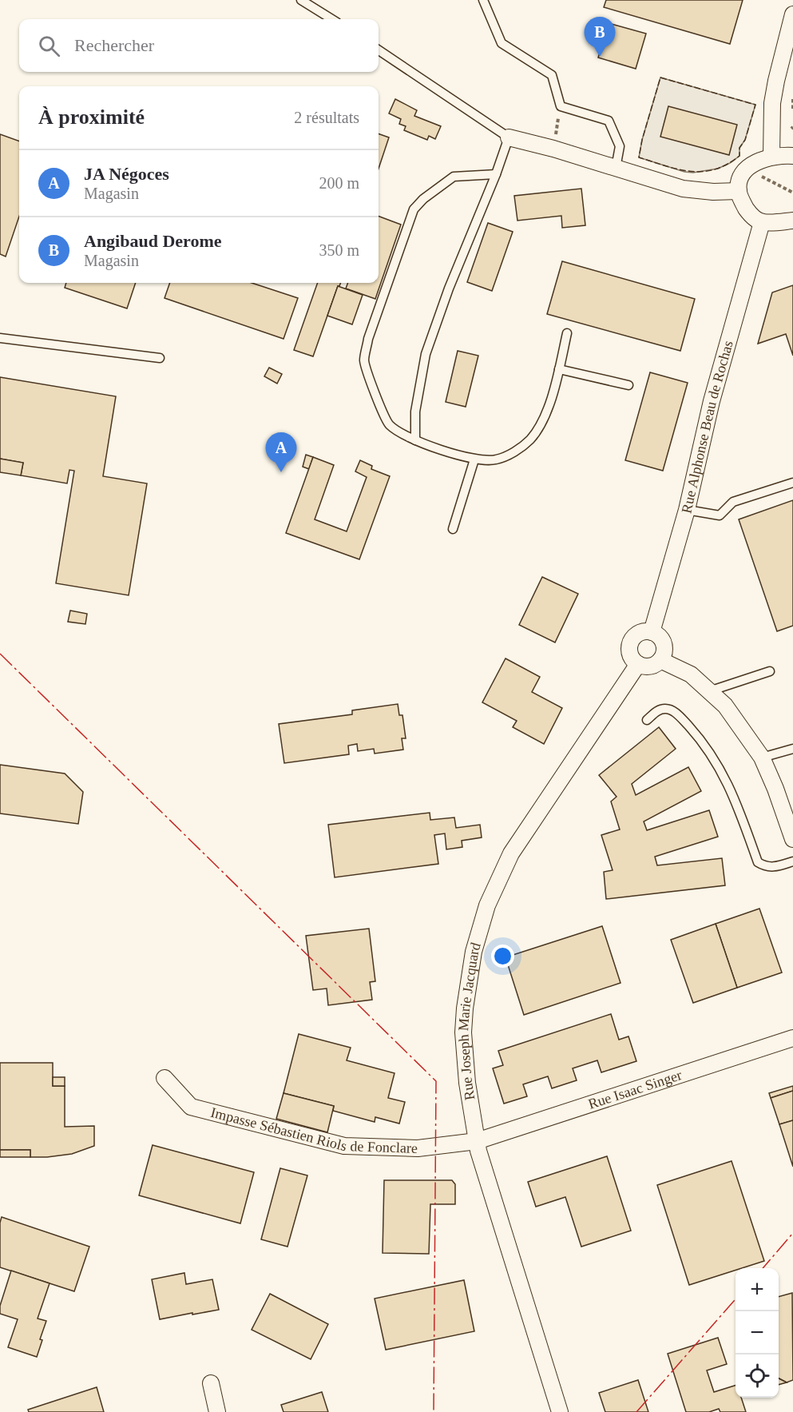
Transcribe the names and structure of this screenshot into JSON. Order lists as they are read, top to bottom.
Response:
{
  "streets": {
    "street": [
      "Rue Alphonse Beau de Rochas",
      "Rue Joseph Marie Jacquard",
      "Rue Isaac Singer",
      "Impasse Sébastien Riols de Fonclare"
    ]
  },
  "crossings": [
    ["Rue Alphonse Beau de Rochas", "Rue Joseph Marie Jacquard"],
    ["Rue Joseph Marie Jacquard", "Rue Isaac Singer"],
    ["Rue Joseph Marie Jacquard", "Impasse Sébastien Riols de Fonclare"],
    ["Rue Isaac Singer", "Impasse Sébastien Riols de Fonclare"]
  ],
  "page": {
    "pins": ["B", "A"],
    "search": "Rechercher",
    "heading": ["À proximité", "2 résultats"],
    "list": [
      {
        "mark": "A",
        "name": "JA Négoces",
        "note": "Magasin",
        "value": "200 m"
      },
      {
        "mark": "B",
        "name": "Angibaud Derome",
        "note": "Magasin",
        "value": "350 m"
      }
    ],
    "map_buttons": ["+", "−"]
  }
}
